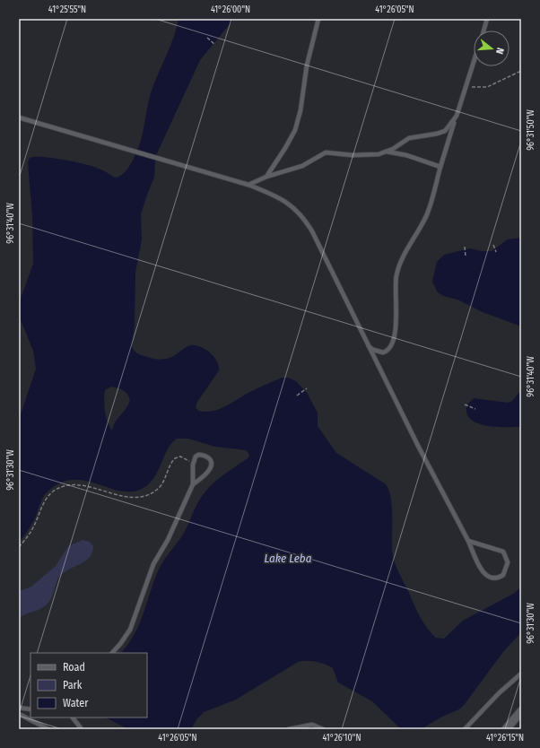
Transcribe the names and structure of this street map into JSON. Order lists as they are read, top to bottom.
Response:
{
  "water": ["Lake Leba"],
  "legend": ["Road", "Park", "Water"],
  "north": "right",
  "coordinates": [
    "41°25'55\"N",
    "41°26'00\"N",
    "41°26'05\"N",
    "96°31'50\"W",
    "96°31'40\"W",
    "96°31'30\"W",
    "41°26'10\"N",
    "41°26'15\"N"
  ]
}
